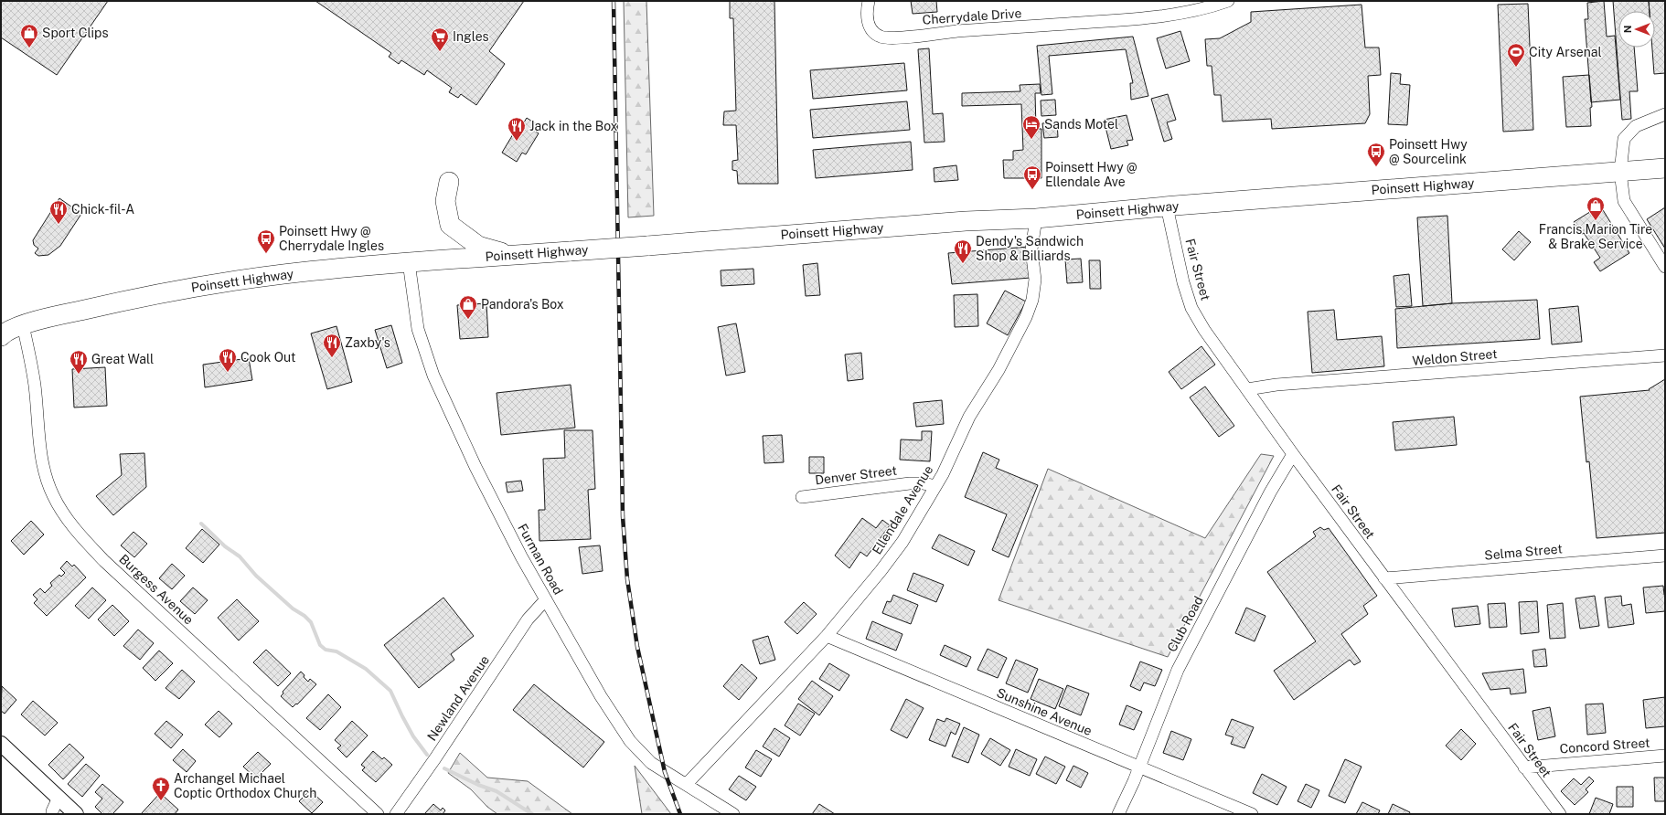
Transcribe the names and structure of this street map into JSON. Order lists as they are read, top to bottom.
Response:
{
  "streets": {
    "highway": ["Poinsett Highway"],
    "street": [
      "Cherrydale Drive",
      "Fair Street",
      "Weldon Street",
      "Denver Street",
      "Ellendale Avenue",
      "Selma Street",
      "Furman Road",
      "Burgess Avenue",
      "Club Road",
      "Newland Avenue",
      "Sunshine Avenue",
      "Concord Street"
    ]
  },
  "crossings": [
    ["Poinsett Highway", "Fair Street"],
    ["Poinsett Highway", "Ellendale Avenue"],
    ["Poinsett Highway", "Furman Road"],
    ["Poinsett Highway", "Burgess Avenue"],
    ["Fair Street", "Weldon Street"],
    ["Fair Street", "Selma Street"],
    ["Fair Street", "Club Road"],
    ["Fair Street", "Concord Street"],
    ["Denver Street", "Ellendale Avenue"],
    ["Ellendale Avenue", "Furman Road"],
    ["Ellendale Avenue", "Sunshine Avenue"],
    ["Furman Road", "Newland Avenue"],
    ["Club Road", "Sunshine Avenue"]
  ],
  "places": {
    "shop": ["Sport Clips", "Francis Marion Tire & Brake Service", "Pandora's Box"],
    "supermarket": ["Ingles"],
    "sports": ["City Arsenal"],
    "hotel": ["Sands Motel"],
    "restaurant": [
      "Jack in the Box",
      "Chick-fil-A",
      "Dendy's Sandwich Shop & Billiards",
      "Zaxby's",
      "Cook Out",
      "Great Wall"
    ],
    "bus stop": ["Poinsett Hwy @ Sourcelink", "Poinsett Hwy @ Ellendale Ave", "Poinsett Hwy @ Cherrydale Ingles"],
    "church": ["Archangel Michael Coptic Orthodox Church"]
  },
  "north": "left"
}
